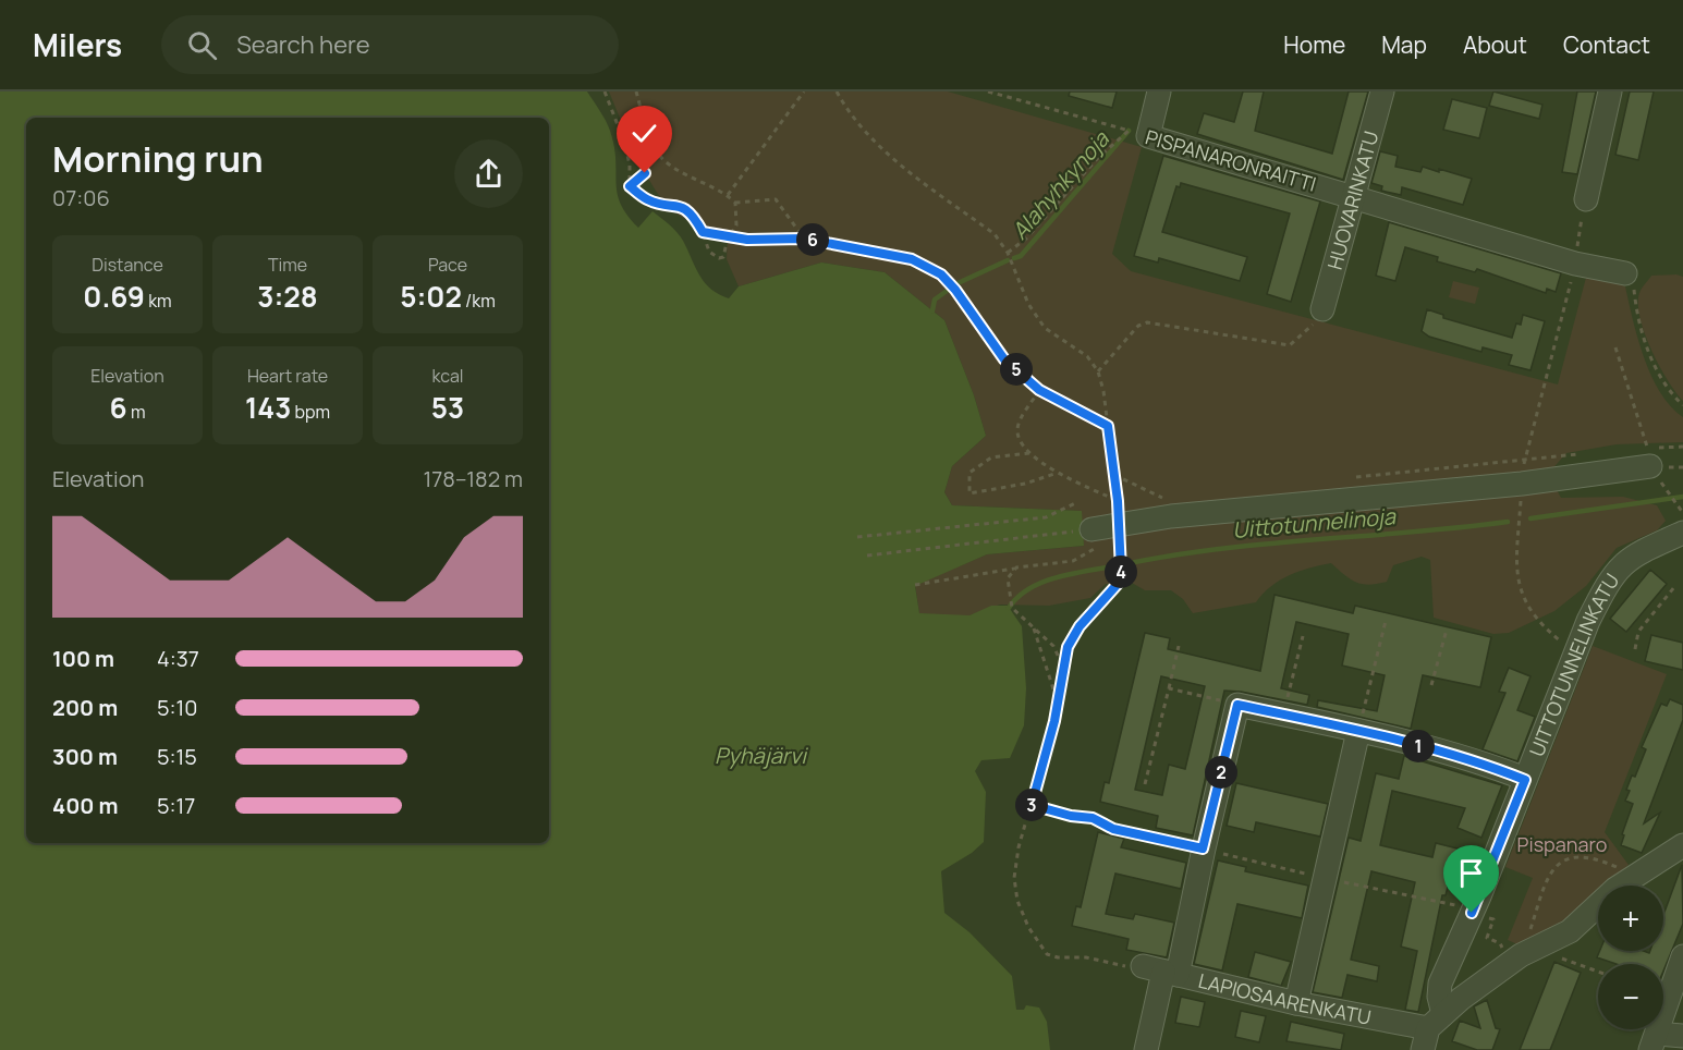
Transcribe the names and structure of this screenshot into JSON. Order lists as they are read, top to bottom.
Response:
{
  "streets": {
    "street": [
      "PISPANARONRAITTI",
      "HUOVARINKATU",
      "UITTOTUNNELINKATU",
      "LAPIOSAARENKATU"
    ]
  },
  "crossings": [
    ["PISPANARONRAITTI", "HUOVARINKATU"],
    ["UITTOTUNNELINKATU", "LAPIOSAARENKATU"]
  ],
  "water": ["Alahyhkynoja", "Uittotunnelinoja", "Pyhäjärvi"],
  "parks": ["Pispanaro"],
  "page": {
    "header": "Milers",
    "search": "Search here",
    "nav": [
      "Home",
      "Map",
      "About",
      "Contact"
    ],
    "heading": ["Morning run", "07:06"],
    "pins": [
      "6",
      "5",
      "4",
      "1",
      "2",
      "3"
    ],
    "stats": [
      ["Distance", "0.69 km"],
      ["Time", "3:28"],
      ["Pace", "5:02 /km"],
      ["Elevation", "6 m"],
      ["Heart rate", "143 bpm"],
      ["kcal", "53"]
    ],
    "chart": ["Elevation", "178–182 m"],
    "list": [
      {
        "name": "100 m",
        "note": "4:37"
      },
      {
        "name": "200 m",
        "note": "5:10"
      },
      {
        "name": "300 m",
        "note": "5:15"
      },
      {
        "name": "400 m",
        "note": "5:17"
      }
    ],
    "map_buttons": ["+", "−"]
  }
}
